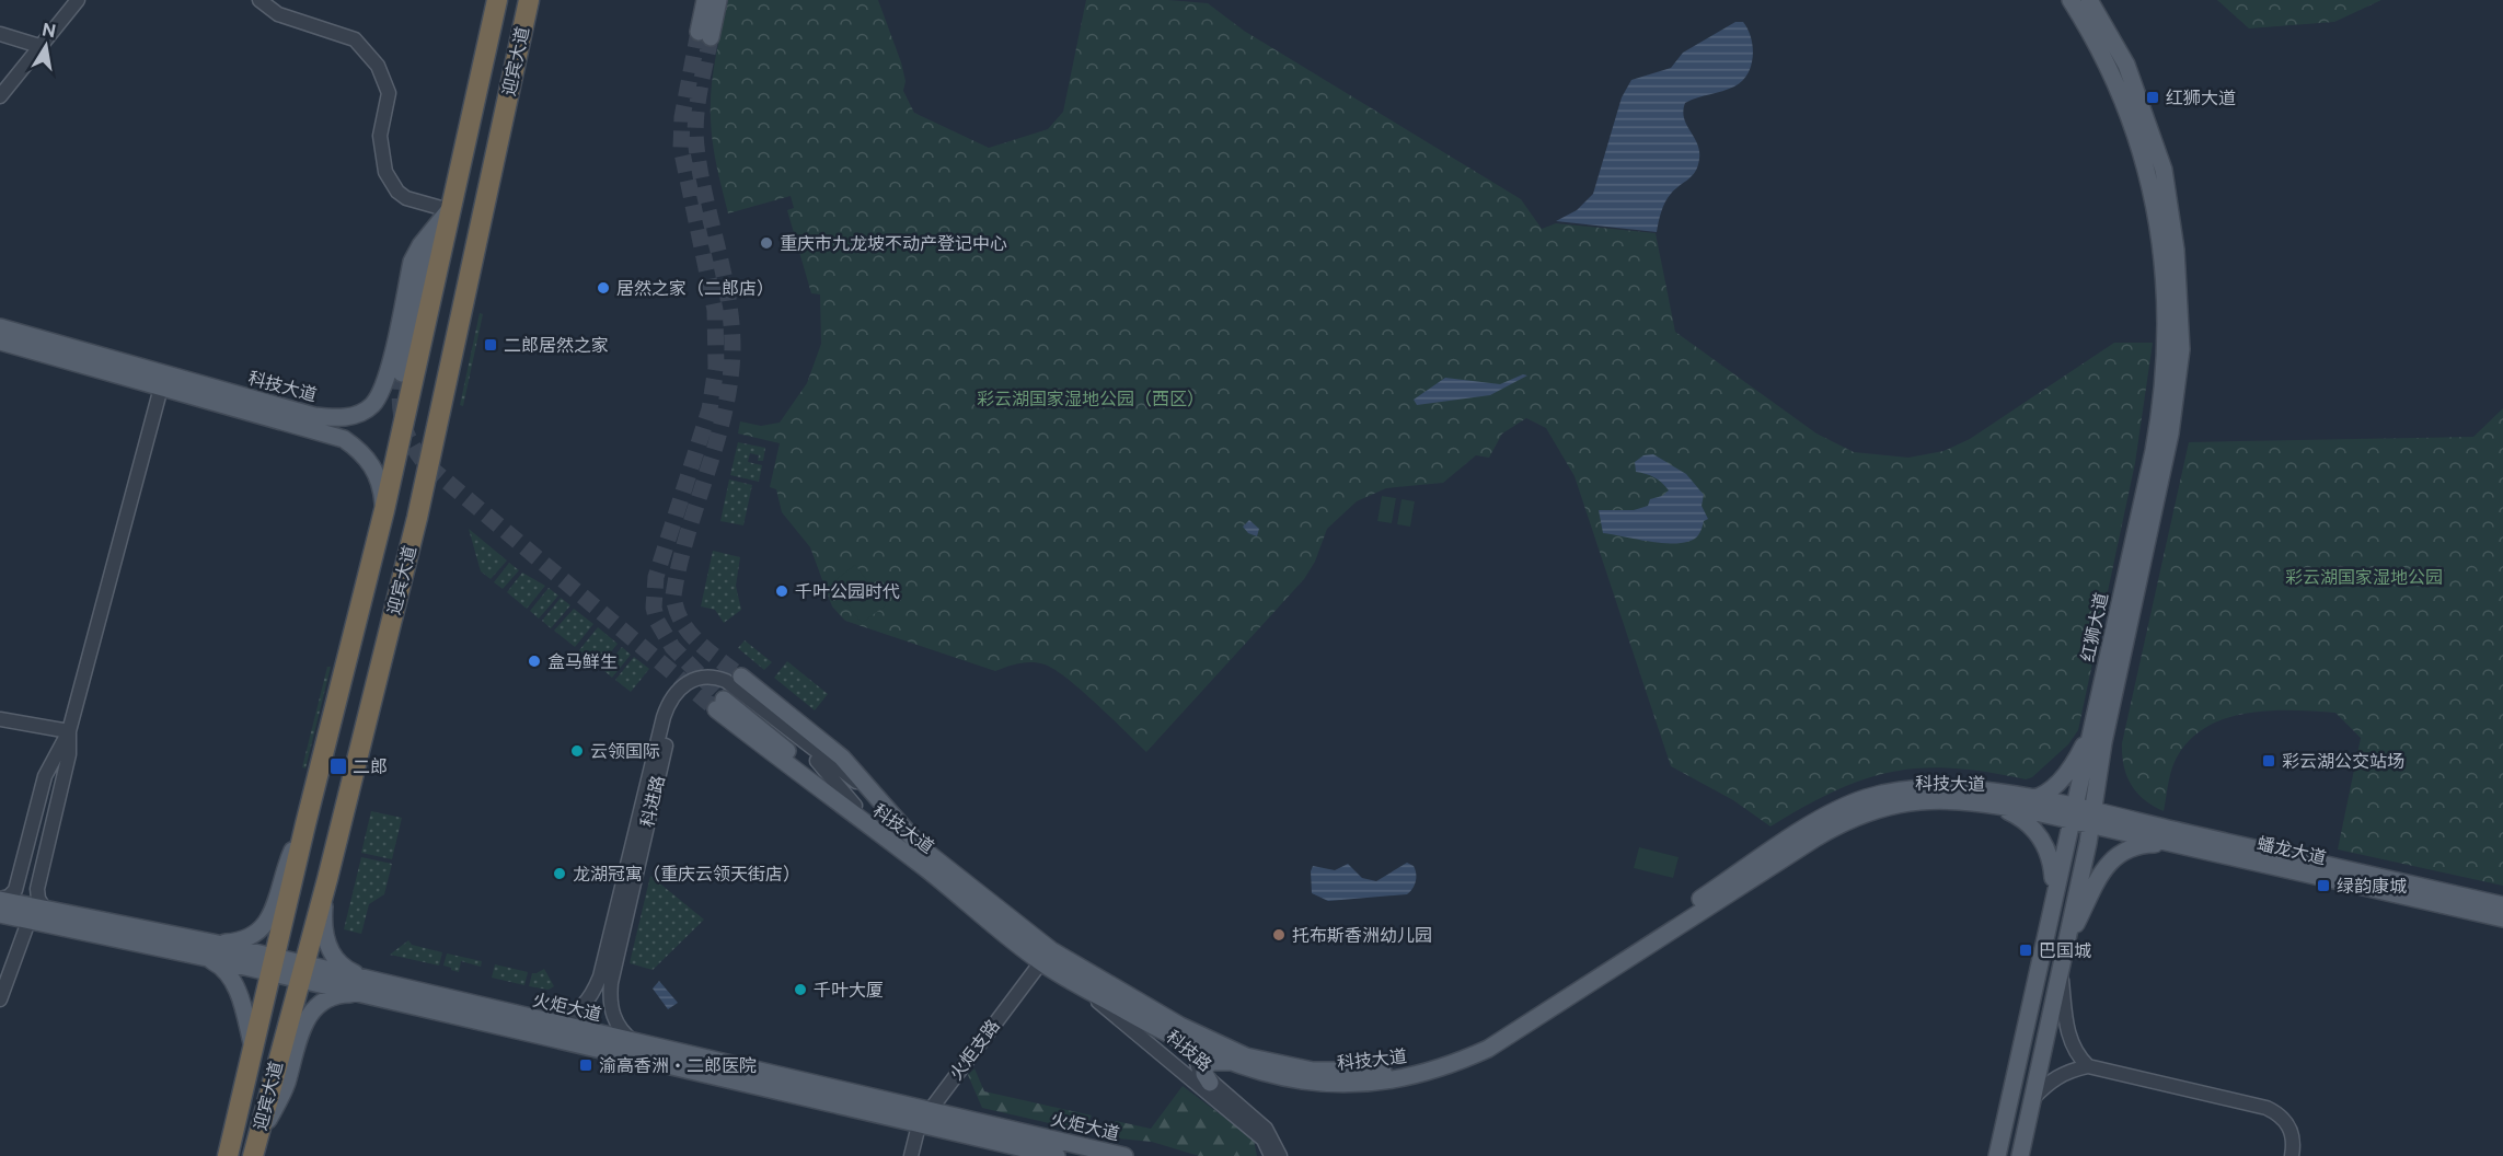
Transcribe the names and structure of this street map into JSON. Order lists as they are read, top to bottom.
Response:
{
  "streets": {
    "highway": ["迎宾大道"],
    "main road": [
      "科技大道",
      "红狮大道",
      "蟠龙大道",
      "火炬大道"
    ],
    "street": ["科进路", "火炬支路", "科技路"]
  },
  "crossings": [
    ["迎宾大道", "科技大道"],
    ["迎宾大道", "火炬大道"],
    ["科技大道", "红狮大道"],
    ["科技大道", "科进路"],
    ["科技大道", "蟠龙大道"],
    ["科技大道", "火炬支路"],
    ["科技大道", "科技路"],
    ["红狮大道", "蟠龙大道"],
    ["科进路", "火炬大道"],
    ["火炬大道", "火炬支路"]
  ],
  "parks": ["彩云湖国家湿地公园（西区）", "彩云湖国家湿地公园"],
  "places": {
    "transit": [
      "红狮大道",
      "二郎居然之家",
      "彩云湖公交站场",
      "二郎",
      "绿韵康城",
      "巴国城",
      "渝高香洲‧二郎医院"
    ],
    "other": [
      "重庆市九龙坡不动产登记中心",
      "居然之家（二郎店）",
      "千叶公园时代",
      "盒马鲜生",
      "云领国际",
      "龙湖冠寓（重庆云领天街店）",
      "托布斯香洲幼儿园",
      "千叶大厦"
    ]
  },
  "north": "top"
}
